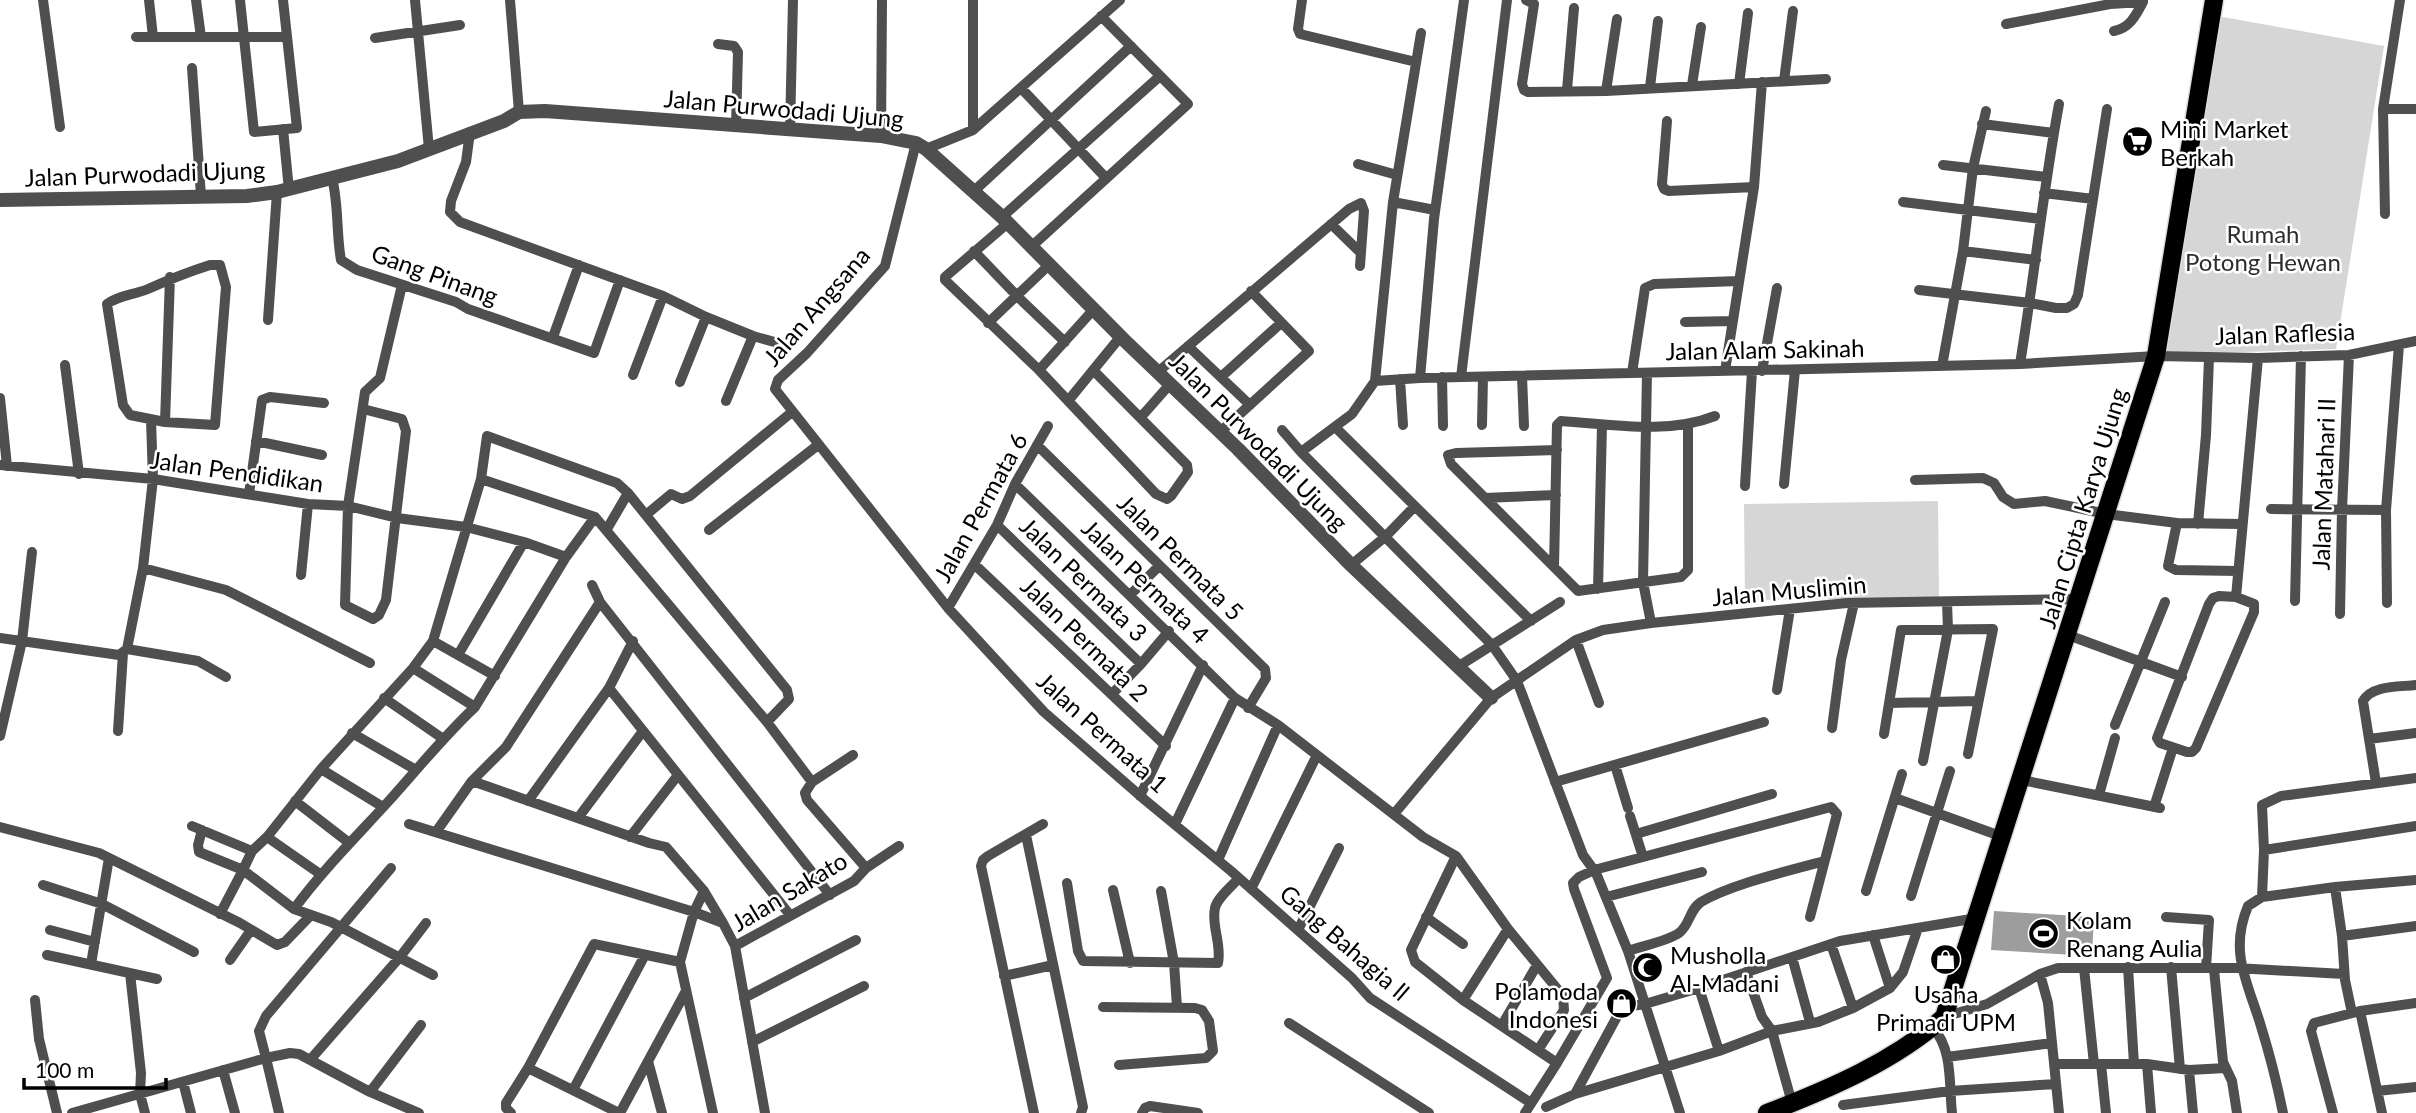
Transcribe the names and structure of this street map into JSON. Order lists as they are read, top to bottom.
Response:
{
  "streets": {
    "main road": ["Jalan Cipta Karya Ujung"],
    "street": [
      "Jalan Purwodadi Ujung",
      "Gang Pinang",
      "Jalan Angsana",
      "Jalan Raflesia",
      "Jalan Alam Sakinah",
      "Jalan Pendidikan",
      "Jalan Matahari II",
      "Jalan Permata 6",
      "Jalan Permata 5",
      "Jalan Permata 3",
      "Jalan Permata 4",
      "Jalan Muslimin",
      "Jalan Permata 2",
      "Jalan Permata 1",
      "Jalan Sakato",
      "Gang Bahagia ll"
    ]
  },
  "crossings": [
    ["Jalan Purwodadi Ujung", "Gang Pinang"],
    ["Jalan Purwodadi Ujung", "Jalan Angsana"],
    ["Jalan Angsana", "Jalan Permata 6"],
    ["Jalan Angsana", "Jalan Permata 1"],
    ["Jalan Raflesia", "Jalan Alam Sakinah"],
    ["Jalan Raflesia", "Jalan Matahari II"],
    ["Jalan Raflesia", "Jalan Cipta Karya Ujung"],
    ["Jalan Alam Sakinah", "Jalan Cipta Karya Ujung"],
    ["Jalan Permata 6", "Jalan Permata 5"],
    ["Jalan Permata 6", "Jalan Permata 3"],
    ["Jalan Permata 6", "Jalan Permata 4"],
    ["Jalan Permata 6", "Jalan Permata 2"],
    ["Jalan Permata 6", "Jalan Permata 1"],
    ["Jalan Cipta Karya Ujung", "Jalan Muslimin"],
    ["Jalan Permata 5", "Jalan Permata 4"],
    ["Jalan Permata 1", "Gang Bahagia ll"]
  ],
  "parks": ["Rumah Potong Hewan"],
  "places": {
    "supermarket": ["Mini Market Berkah"],
    "sports": ["Kolam Renang Aulia"],
    "shop": ["Usaha Primadi UPM", "Polamoda Indonesi"],
    "mosque": ["Musholla Al-Madani"]
  },
  "scale_bar": "100 m"
}
